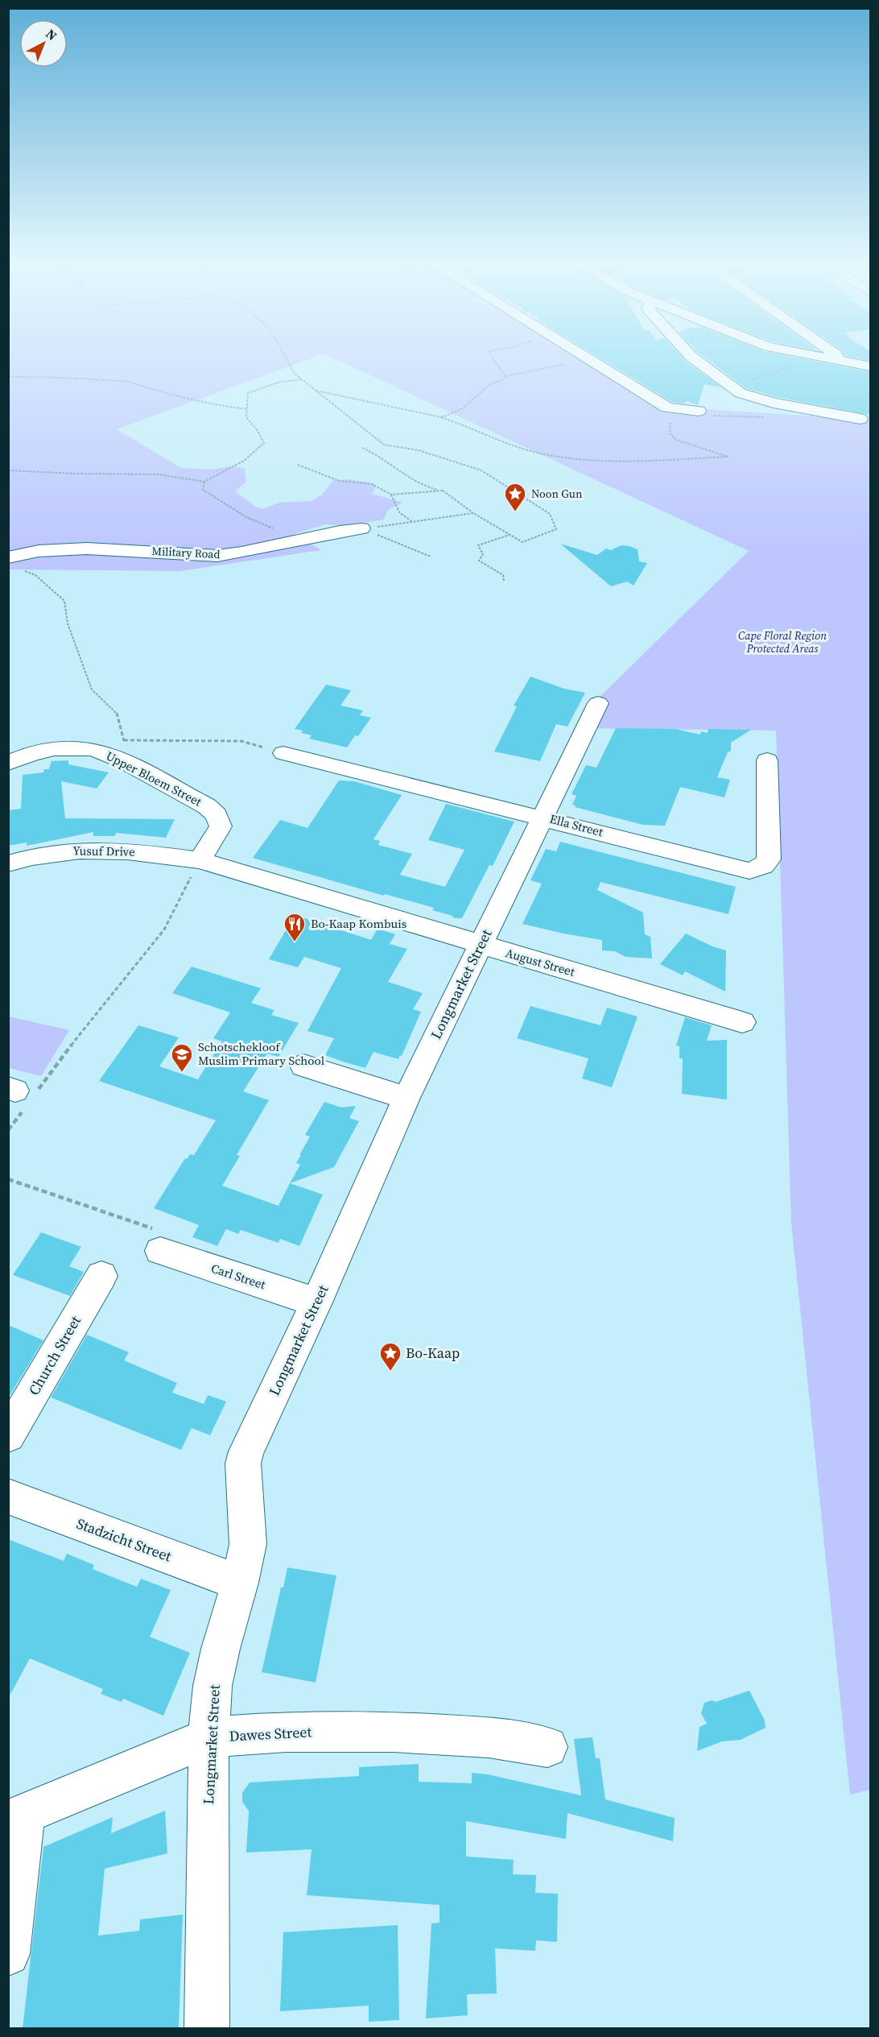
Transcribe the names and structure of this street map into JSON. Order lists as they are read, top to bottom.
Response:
{
  "streets": {
    "street": [
      "Military Road",
      "Upper Bloem Street",
      "Ella Street",
      "Yusuf Drive",
      "August Street",
      "Longmarket Street",
      "Carl Street",
      "Church Street",
      "Stadzicht Street",
      "Dawes Street"
    ]
  },
  "crossings": [
    ["Upper Bloem Street", "Yusuf Drive"],
    ["Upper Bloem Street", "August Street"],
    ["Ella Street", "Longmarket Street"],
    ["Yusuf Drive", "August Street"],
    ["August Street", "Longmarket Street"],
    ["Longmarket Street", "Carl Street"],
    ["Longmarket Street", "Stadzicht Street"],
    ["Longmarket Street", "Dawes Street"]
  ],
  "parks": ["Cape Floral Region Protected Areas"],
  "places": {
    "place": ["Noon Gun", "Bo-Kaap"],
    "restaurant": ["Bo-Kaap Kombuis"],
    "school or university": ["Schotschekloof Muslim Primary School"]
  },
  "north": "top right"
}
